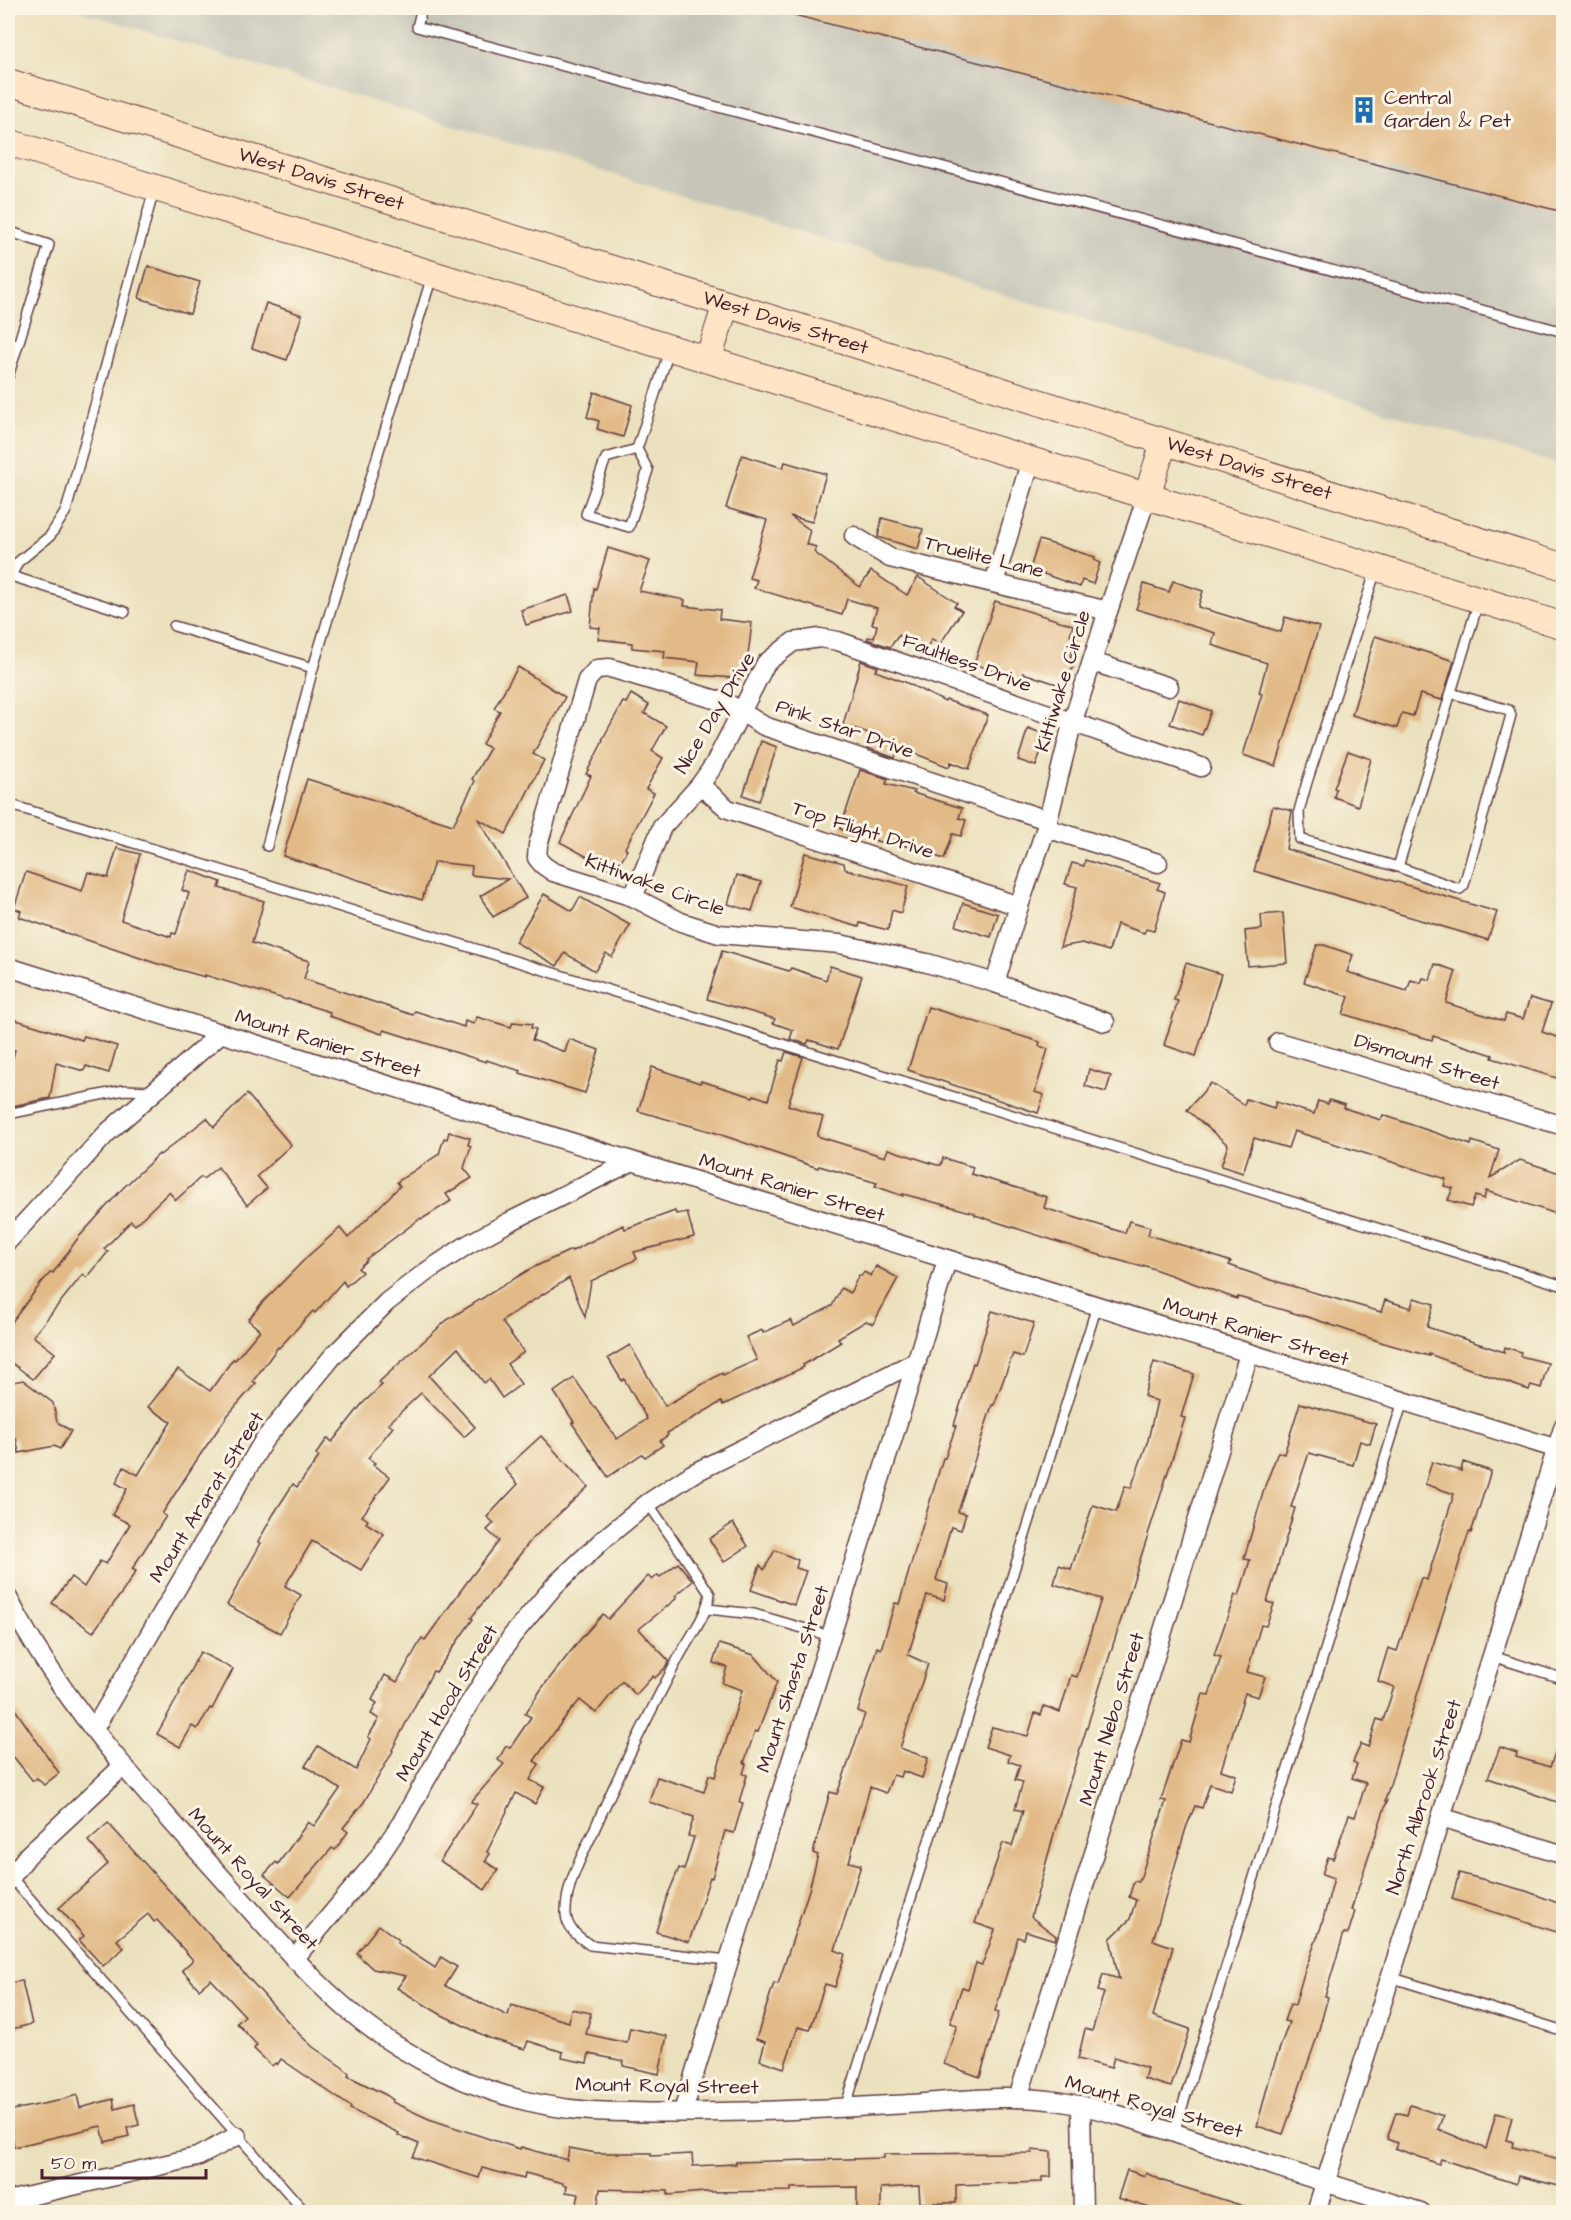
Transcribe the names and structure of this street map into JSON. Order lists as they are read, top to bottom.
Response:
{
  "streets": {
    "main road": ["West Davis Street"],
    "street": [
      "Truelite Lane",
      "Faultless Drive",
      "Kittiwake Circle",
      "Nice Day Drive",
      "Pink Star Drive",
      "Top Flight Drive",
      "Mount Ranier Street",
      "Dismount Street",
      "Mount Ararat Street",
      "Mount Shasta Street",
      "Mount Hood Street",
      "Mount Nebo Street",
      "North Albrook Street",
      "Mount Royal Street"
    ]
  },
  "crossings": [
    ["Truelite Lane", "Kittiwake Circle"],
    ["Faultless Drive", "Kittiwake Circle"],
    ["Faultless Drive", "Nice Day Drive"],
    ["Kittiwake Circle", "Nice Day Drive"],
    ["Kittiwake Circle", "Pink Star Drive"],
    ["Kittiwake Circle", "Top Flight Drive"],
    ["Nice Day Drive", "Pink Star Drive"],
    ["Nice Day Drive", "Top Flight Drive"],
    ["Mount Ranier Street", "Mount Ararat Street"],
    ["Mount Ranier Street", "Mount Shasta Street"],
    ["Mount Ranier Street", "Mount Nebo Street"],
    ["Mount Ranier Street", "North Albrook Street"],
    ["Mount Ararat Street", "Mount Royal Street"],
    ["Mount Shasta Street", "Mount Hood Street"],
    ["Mount Shasta Street", "Mount Royal Street"],
    ["Mount Hood Street", "Mount Royal Street"],
    ["Mount Nebo Street", "Mount Royal Street"],
    ["North Albrook Street", "Mount Royal Street"]
  ],
  "places": {
    "building": ["Central Garden & Pet"]
  },
  "scale_bar": "50 m"
}
